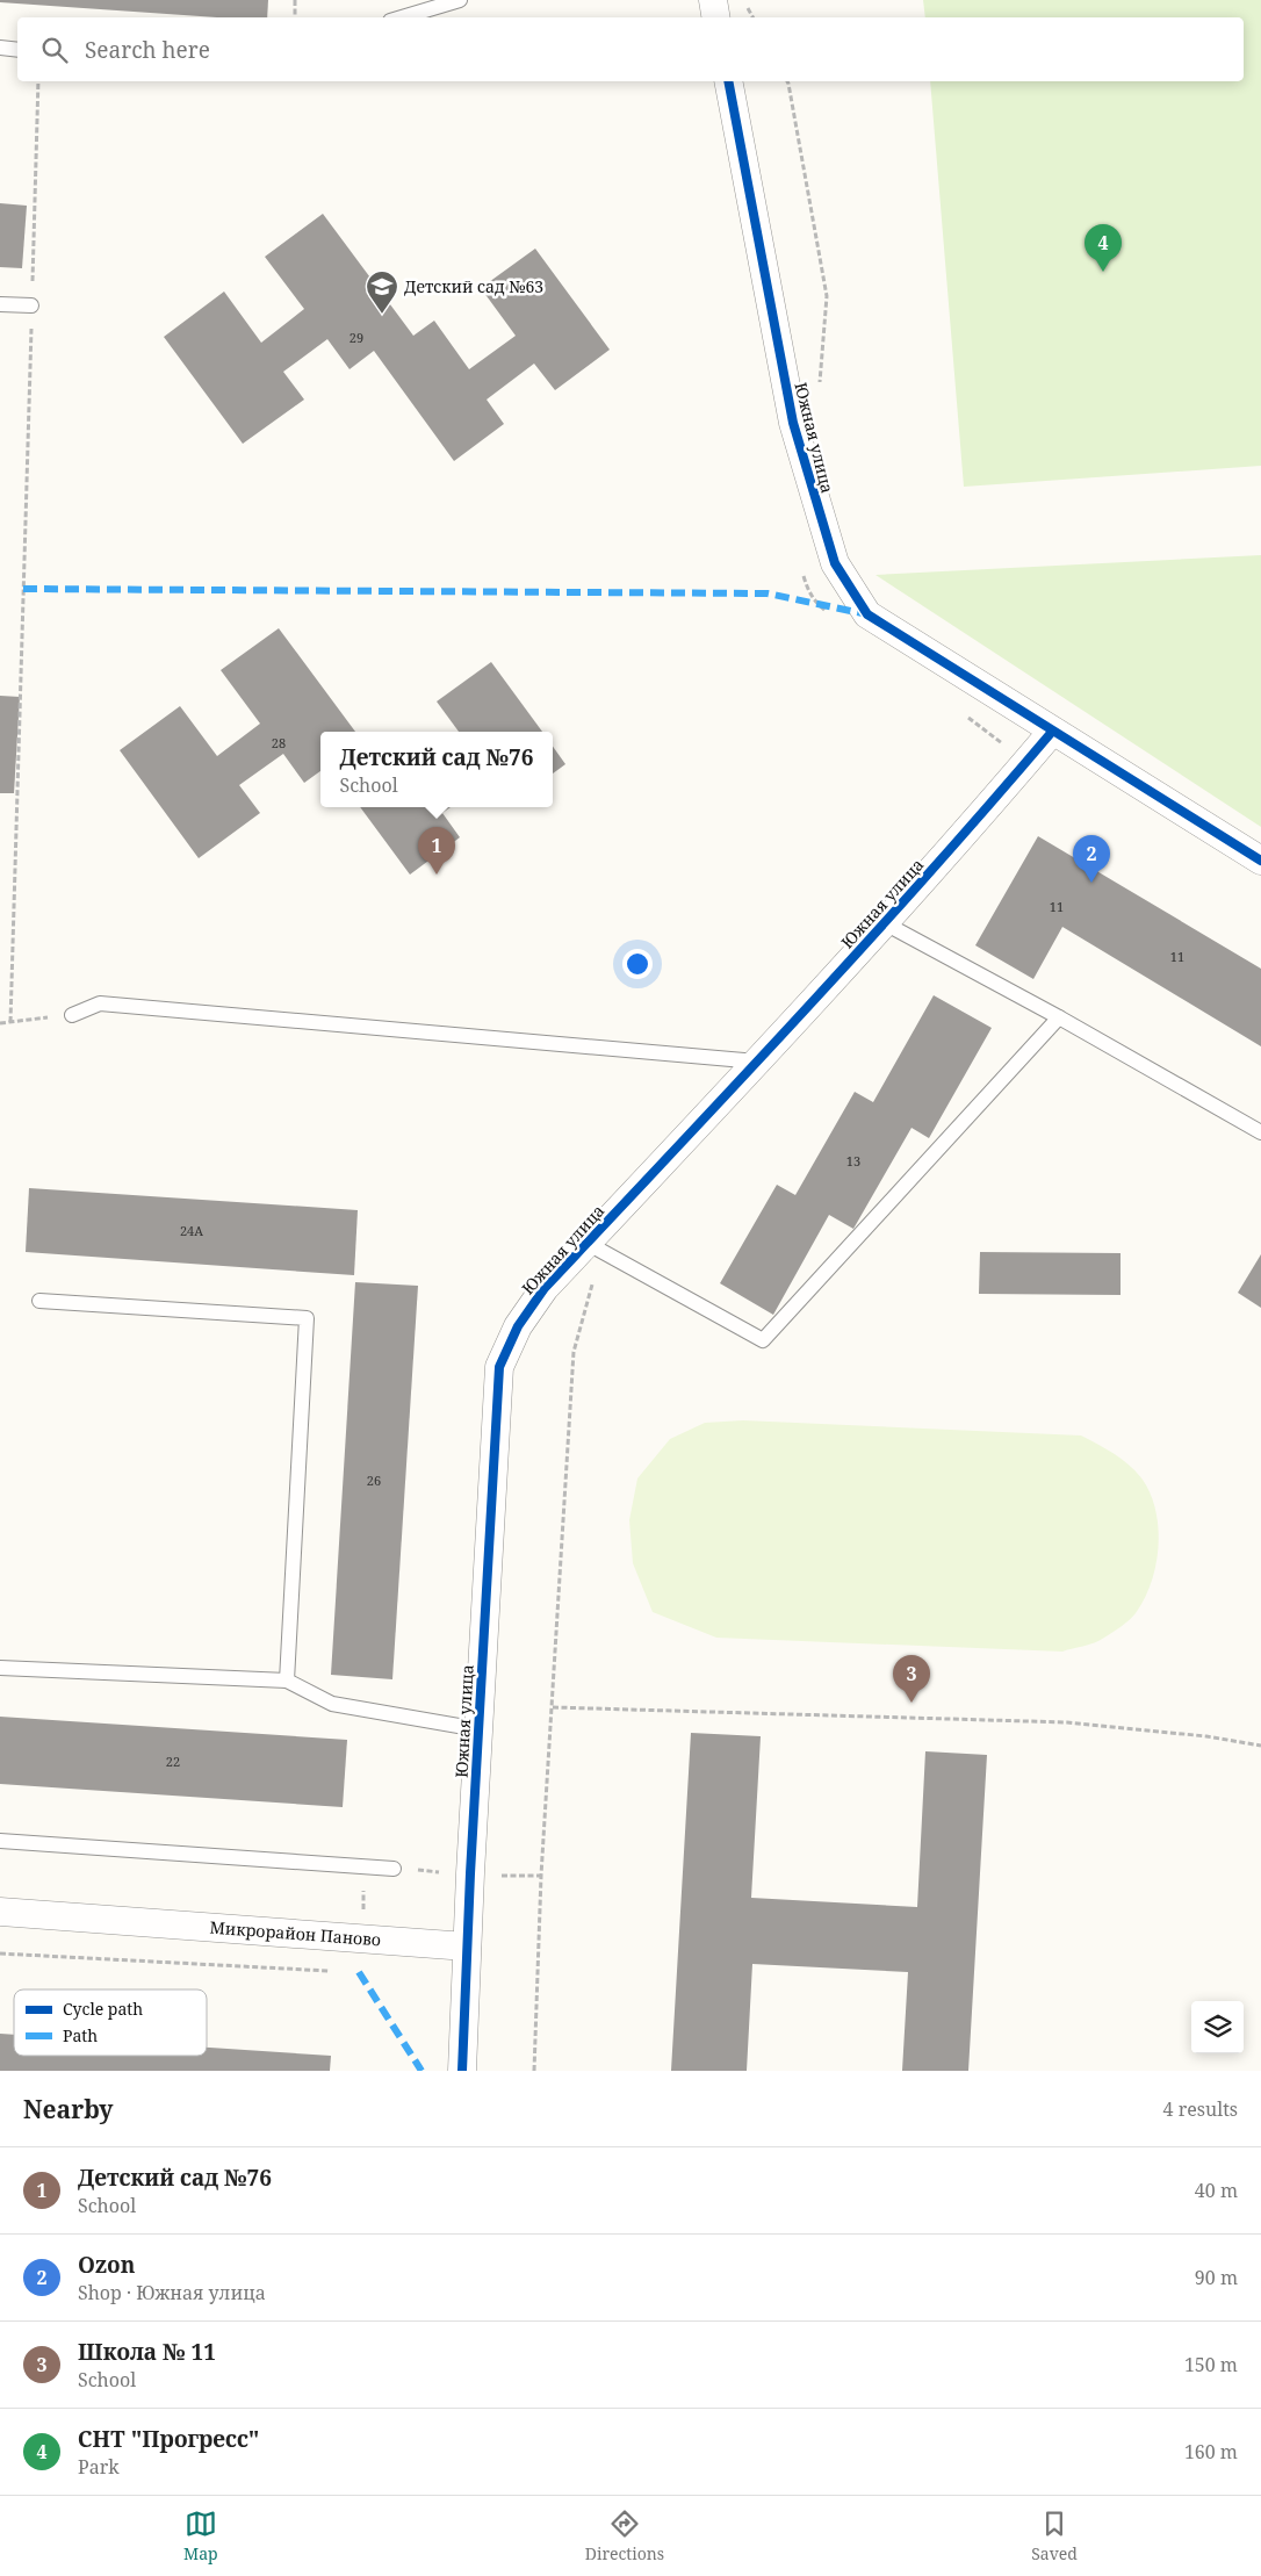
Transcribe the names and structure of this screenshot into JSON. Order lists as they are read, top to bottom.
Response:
{
  "streets": {
    "street": ["Южная улица", "Микрорайон Паново"]
  },
  "crossings": [
    ["Южная улица", "Микрорайон Паново"]
  ],
  "places": {
    "school or university": ["Детский сад №63"]
  },
  "house_numbers": [
    "29",
    "28",
    "11",
    "11",
    "13",
    "24А",
    "26",
    "22"
  ],
  "legend": ["Cycle path", "Path"],
  "page": {
    "search": "Search here",
    "pins": [
      "4",
      "1",
      "2",
      "3"
    ],
    "popup": ["Детский сад №76", "School"],
    "heading": ["Nearby", "4 results"],
    "list": [
      {
        "mark": "1",
        "name": "Детский сад №76",
        "note": "School",
        "value": "40 m"
      },
      {
        "mark": "2",
        "name": "Ozon",
        "note": "Shop · Южная улица",
        "value": "90 m"
      },
      {
        "mark": "3",
        "name": "Школа № 11",
        "note": "School",
        "value": "150 m"
      },
      {
        "mark": "4",
        "name": "СНТ \"Прогресс\"",
        "note": "Park",
        "value": "160 m"
      }
    ],
    "nav": ["Map", "Directions", "Saved"]
  }
}
